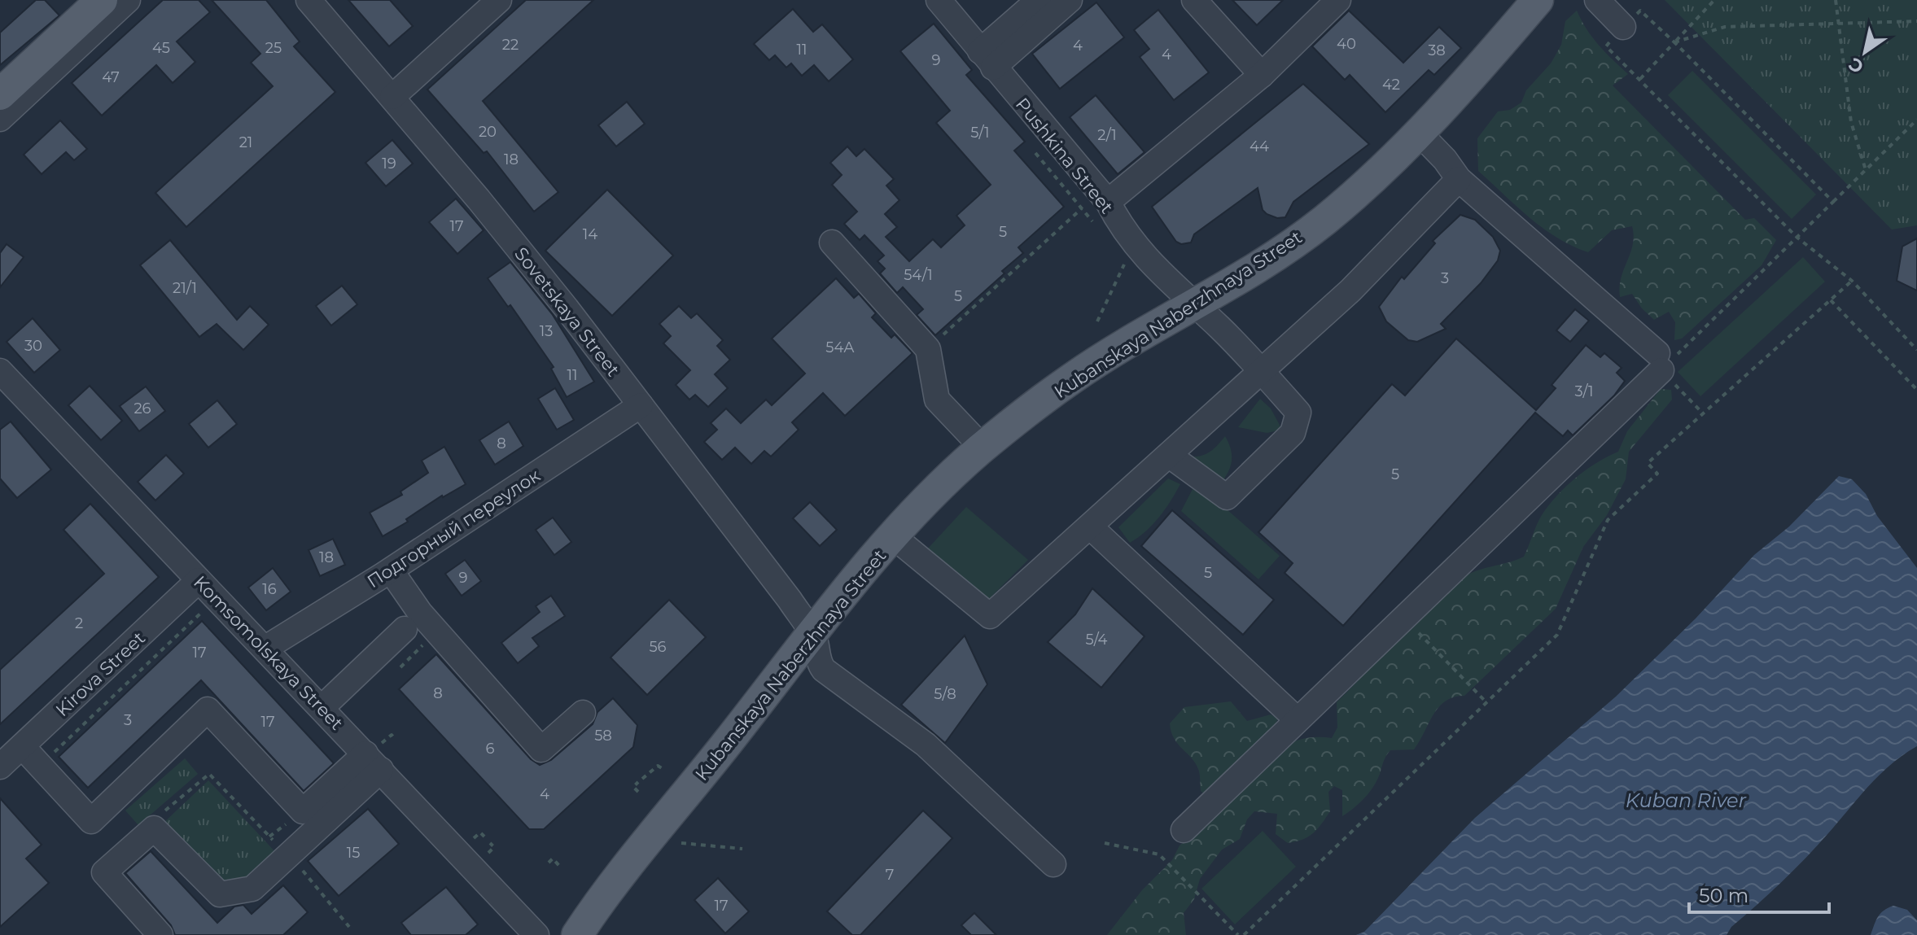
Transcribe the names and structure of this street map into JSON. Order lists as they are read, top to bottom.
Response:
{
  "streets": {
    "main road": ["Kubanskaya Naberzhnaya Street"],
    "street": [
      "Pushkina Street",
      "Sovetskaya Street",
      "Подгорный переулок",
      "Komsomolskaya Street",
      "Kirova Street"
    ]
  },
  "crossings": [
    ["Pushkina Street", "Kubanskaya Naberzhnaya Street"],
    ["Sovetskaya Street", "Kubanskaya Naberzhnaya Street"],
    ["Sovetskaya Street", "Подгорный переулок"],
    ["Подгорный переулок", "Komsomolskaya Street"],
    ["Komsomolskaya Street", "Kirova Street"]
  ],
  "water": ["Kuban River"],
  "house_numbers": [
    "40",
    "22",
    "4",
    "45",
    "25",
    "11",
    "38",
    "4",
    "9",
    "47",
    "42",
    "20",
    "5/1",
    "2/1",
    "21",
    "44",
    "18",
    "19",
    "17",
    "5",
    "14",
    "54/1",
    "3",
    "21/1",
    "5",
    "13",
    "30",
    "54А",
    "11",
    "3/1",
    "26",
    "8",
    "5",
    "18",
    "5",
    "9",
    "16",
    "2",
    "5/4",
    "56",
    "17",
    "8",
    "5/8",
    "3",
    "17",
    "58",
    "6",
    "4",
    "15",
    "7",
    "17"
  ],
  "scale_bar": "50 m",
  "north": "bottom left"
}
